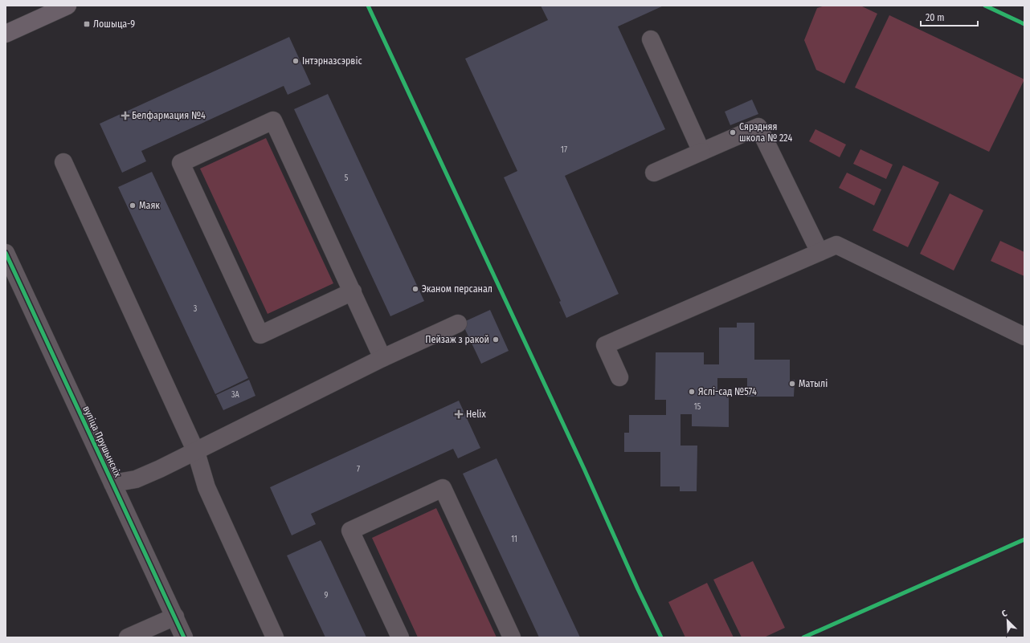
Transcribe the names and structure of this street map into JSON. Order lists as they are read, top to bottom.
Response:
{
  "streets": {
    "street": ["вуліца Прушынскіх"]
  },
  "places": {
    "transit": ["Лошыца-9"],
    "other": [
      "Інтэрназсэрвіс",
      "Сярэдняя школа № 224",
      "Маяк",
      "Эканом персанал",
      "Пейзаж з ракой",
      "Матылі",
      "Яслі-сад №574"
    ],
    "health": ["Белфармация №4", "Helix"]
  },
  "house_numbers": [
    "17",
    "5",
    "3",
    "3А",
    "15",
    "7",
    "11",
    "9"
  ],
  "scale_bar": "20 m",
  "north": "top left"
}
